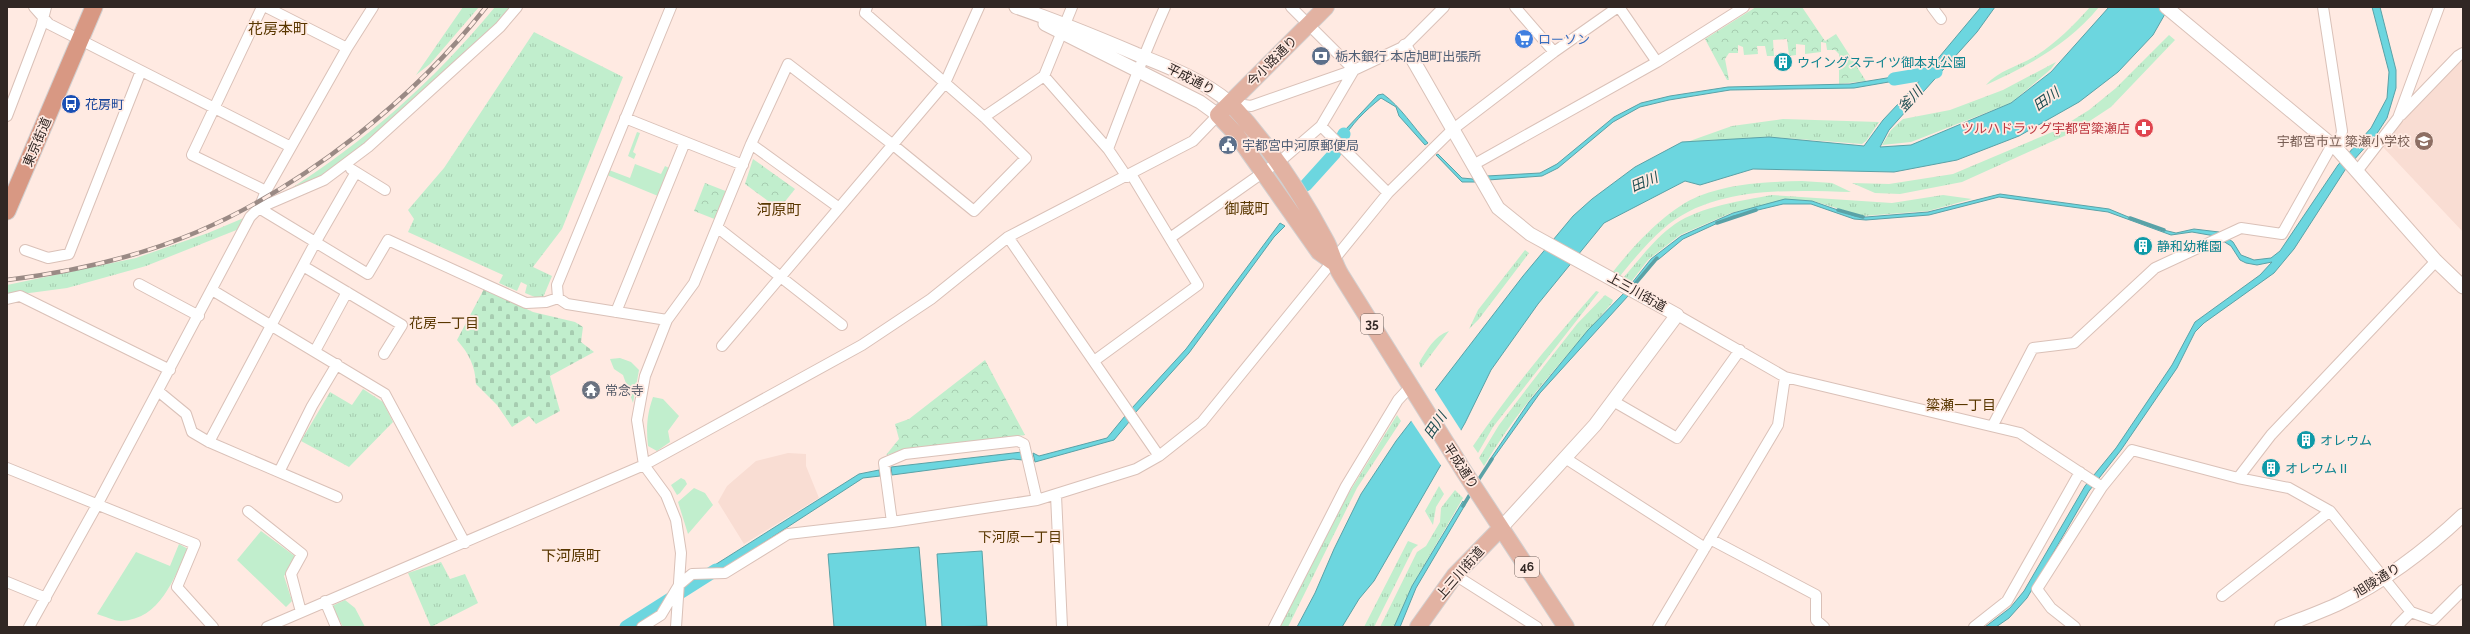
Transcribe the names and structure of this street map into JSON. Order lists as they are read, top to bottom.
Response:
{
  "streets": {
    "highway": ["東京街道"],
    "main road": [
      "今小路通り",
      "平成通り",
      "上三川街道",
      "35",
      "46"
    ],
    "street": ["旭陵通り"]
  },
  "crossings": [
    ["今小路通り", "平成通り"],
    ["平成通り", "上三川街道"]
  ],
  "districts": [
    "花房本町",
    "御蔵町",
    "河原町",
    "花房一丁目",
    "簗瀬一丁目",
    "下河原一丁目",
    "下河原町"
  ],
  "water": ["釜川", "田川"],
  "places": {
    "supermarket": ["ローソン"],
    "bank": ["栃木銀行 本店旭町出張所"],
    "building": [
      "ウイングステイツ御本丸公園",
      "静和幼稚園",
      "オレウム",
      "オレウムⅡ"
    ],
    "bus stop": ["花房町"],
    "pharmacy": ["ツルハドラッグ宇都宮簗瀬店"],
    "school or university": ["宇都宮市立 簗瀬小学校"],
    "public building": ["宇都宮中河原郵便局"],
    "temple": ["常念寺"]
  }
}
